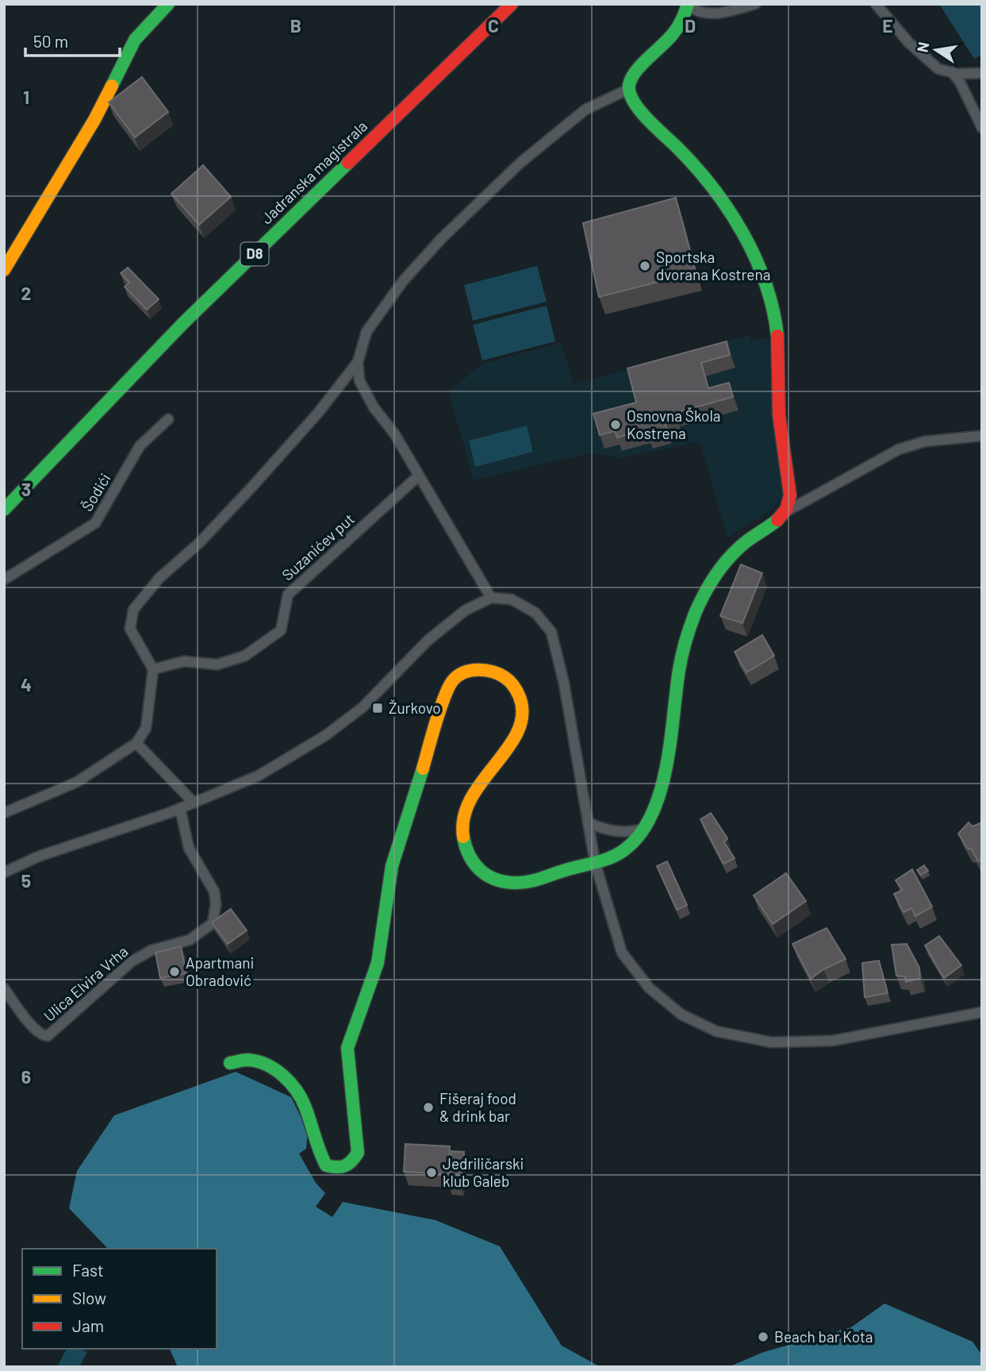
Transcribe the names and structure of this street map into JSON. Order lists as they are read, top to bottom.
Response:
{
  "streets": {
    "street": [
      "Jadranska magistrala",
      "D8",
      "Šodići",
      "Suzanićev put",
      "Ulica Elvira Vrha"
    ]
  },
  "places": {
    "other": [
      "Sportska dvorana Kostrena",
      "Osnovna Škola Kostrena",
      "Apartmani Obradović",
      "Fišeraj food & drink bar",
      "Jedriličarski klub Galeb",
      "Beach bar Kota"
    ],
    "transit": ["Žurkovo"]
  },
  "legend": ["Fast", "Slow", "Jam"],
  "scale_bar": "50 m",
  "north": "left",
  "grid": {
    "columns": [
      "B",
      "C",
      "D",
      "E"
    ],
    "rows": [
      "1",
      "2",
      "3",
      "4",
      "5",
      "6"
    ]
  }
}
